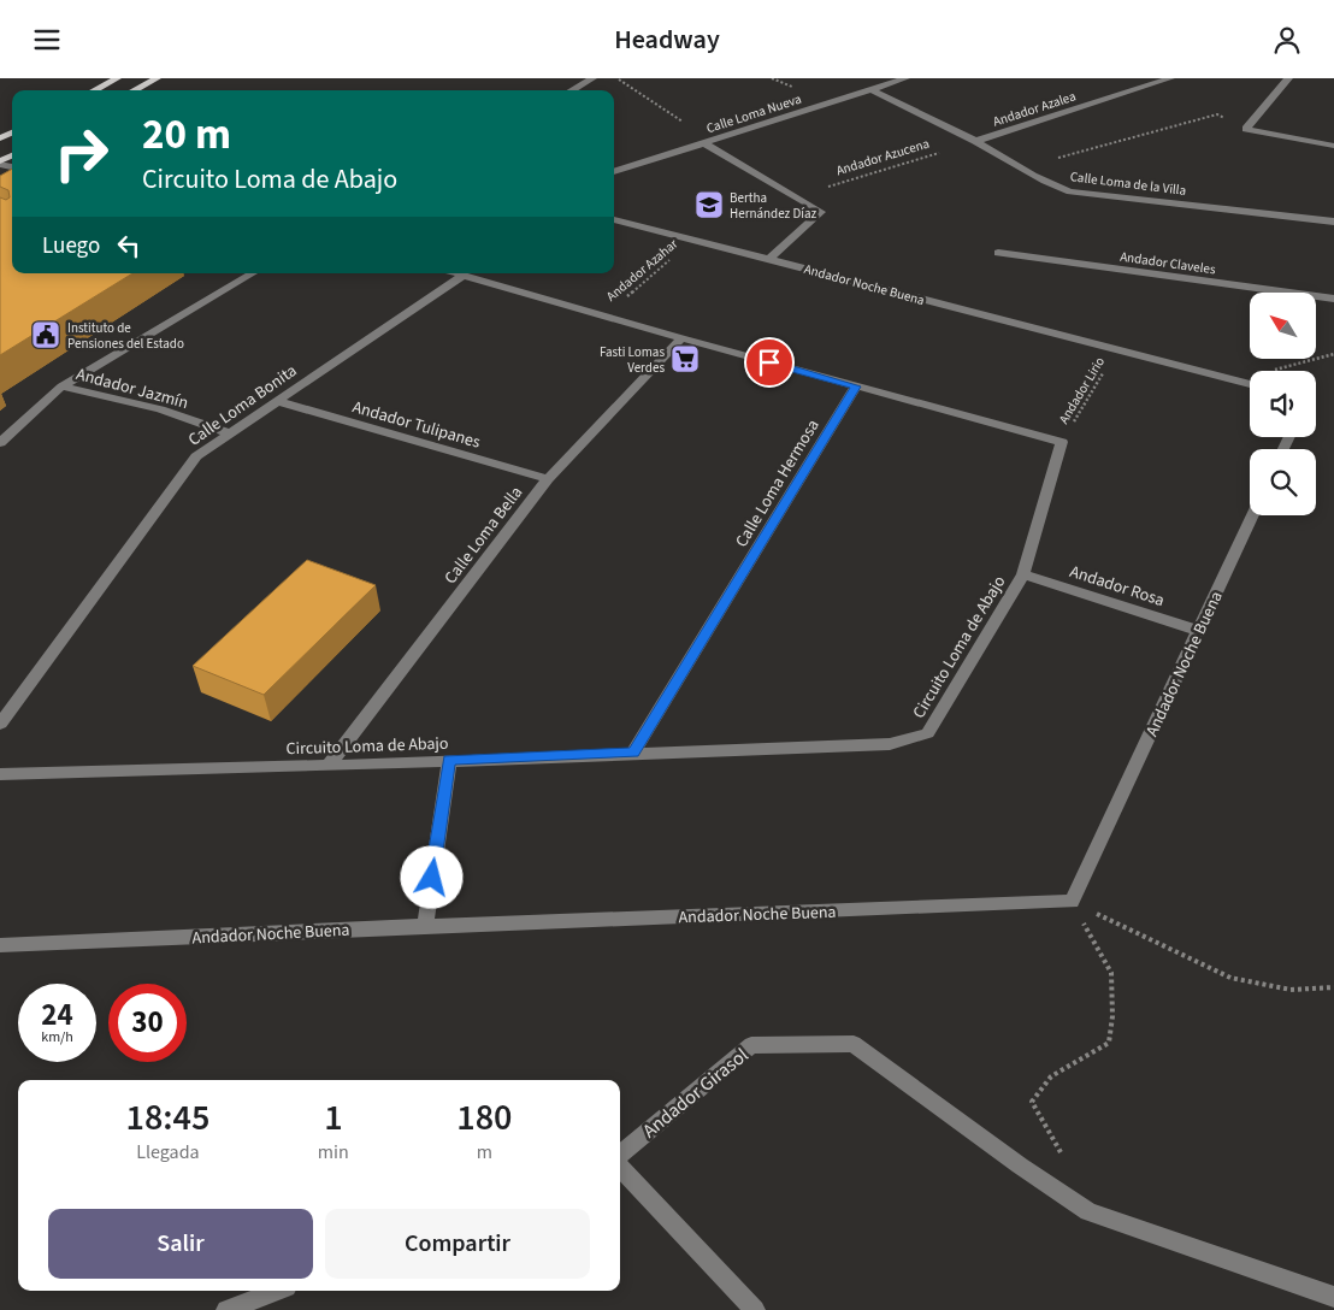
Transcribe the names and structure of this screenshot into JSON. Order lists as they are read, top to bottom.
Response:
{
  "streets": {
    "street": [
      "Andador Azalea",
      "Calle Loma Nueva",
      "Calle Loma de la Villa",
      "Andador Claveles",
      "Andador Noche Buena",
      "Andador Jazmín",
      "Calle Loma Bonita",
      "Andador Tulipanes",
      "Calle Loma Hermosa",
      "Calle Loma Bella",
      "Andador Rosa",
      "Circuito Loma de Abajo",
      "Andador Girasol"
    ],
    "path": ["Andador Azucena", "Andador Azahar", "Andador Lirio"]
  },
  "crossings": [
    ["Andador Azalea", "Andador Azucena"],
    ["Andador Azalea", "Calle Loma de la Villa"],
    ["Calle Loma Nueva", "Calle Loma de la Villa"],
    ["Andador Azucena", "Calle Loma de la Villa"],
    ["Andador Azahar", "Andador Noche Buena"],
    ["Andador Noche Buena", "Andador Lirio"],
    ["Andador Noche Buena", "Andador Rosa"],
    ["Andador Jazmín", "Calle Loma Bonita"],
    ["Andador Lirio", "Circuito Loma de Abajo"],
    ["Calle Loma Bonita", "Andador Tulipanes"],
    ["Andador Tulipanes", "Calle Loma Bella"],
    ["Calle Loma Hermosa", "Circuito Loma de Abajo"],
    ["Calle Loma Bella", "Circuito Loma de Abajo"],
    ["Andador Rosa", "Circuito Loma de Abajo"]
  ],
  "places": {
    "school or university": ["Bertha Hernández Díaz"],
    "public building": ["Instituto de Pensiones del Estado"],
    "supermarket": ["Fasti Lomas Verdes"]
  },
  "north": "top left",
  "page": {
    "header": "Headway",
    "turn": ["20 m", "Circuito Loma de Abajo"],
    "then": "Luego",
    "speed": "24 km/h",
    "limit": "30",
    "eta": [
      "18:45",
      "Llegada",
      "1",
      "min",
      "180",
      "m"
    ],
    "buttons": ["Salir", "Compartir"]
  }
}
